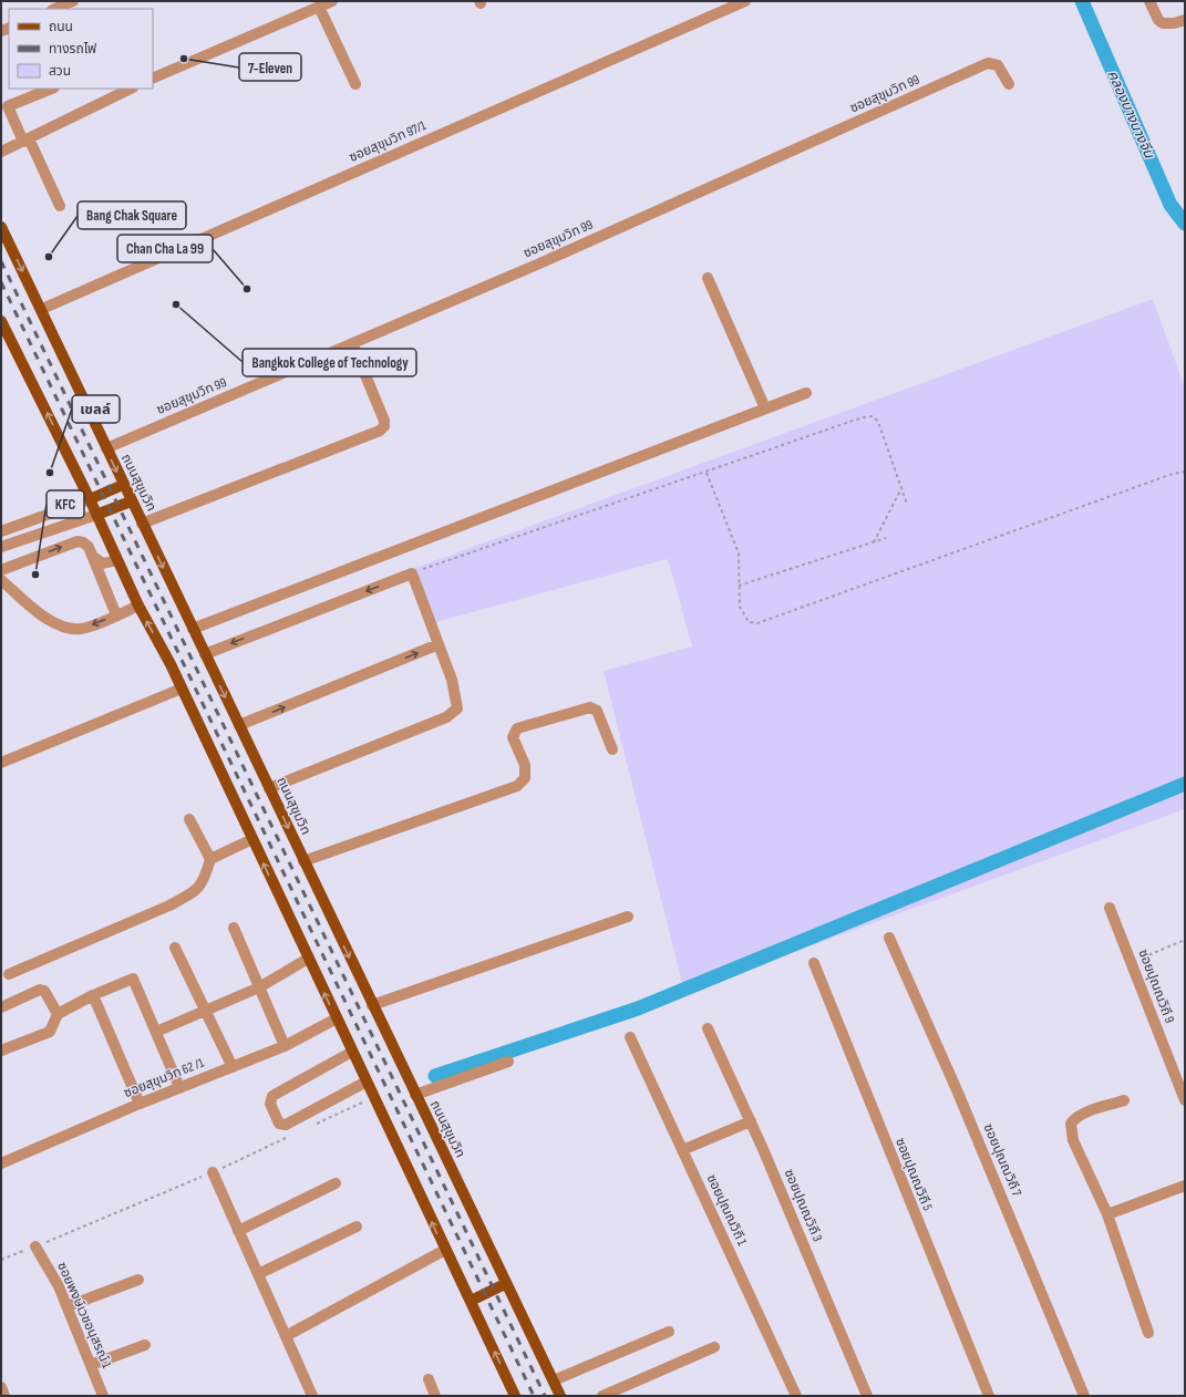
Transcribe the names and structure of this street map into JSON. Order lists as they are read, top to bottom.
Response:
{
  "streets": {
    "main road": ["ถนนสุขุมวิท"],
    "street": [
      "ซอยสุขุมวิท 99",
      "ซอยสุขุมวิท 97/1",
      "ซอยปุณณวิถี 9",
      "ซอยสุขุมวิท 62 /1",
      "ซอยปุณณวิถี 7",
      "ซอยปุณณวิถี 5",
      "ซอยปุณณวิถี 3",
      "ซอยปุณณวิถี 1",
      "ซอยพงษ์เวชอนุสรณ์ 1"
    ]
  },
  "crossings": [
    ["ซอยสุขุมวิท 99", "ถนนสุขุมวิท"],
    ["ซอยสุขุมวิท 97/1", "ถนนสุขุมวิท"]
  ],
  "water": ["คลองบางนางจีน"],
  "places": [
    "7-Eleven",
    "Bang Chak Square",
    "Chan Cha La 99",
    "Bangkok College of Technology",
    "เชลล์",
    "KFC"
  ],
  "legend": ["ถนน", "ทางรถไฟ", "สวน"]
}
